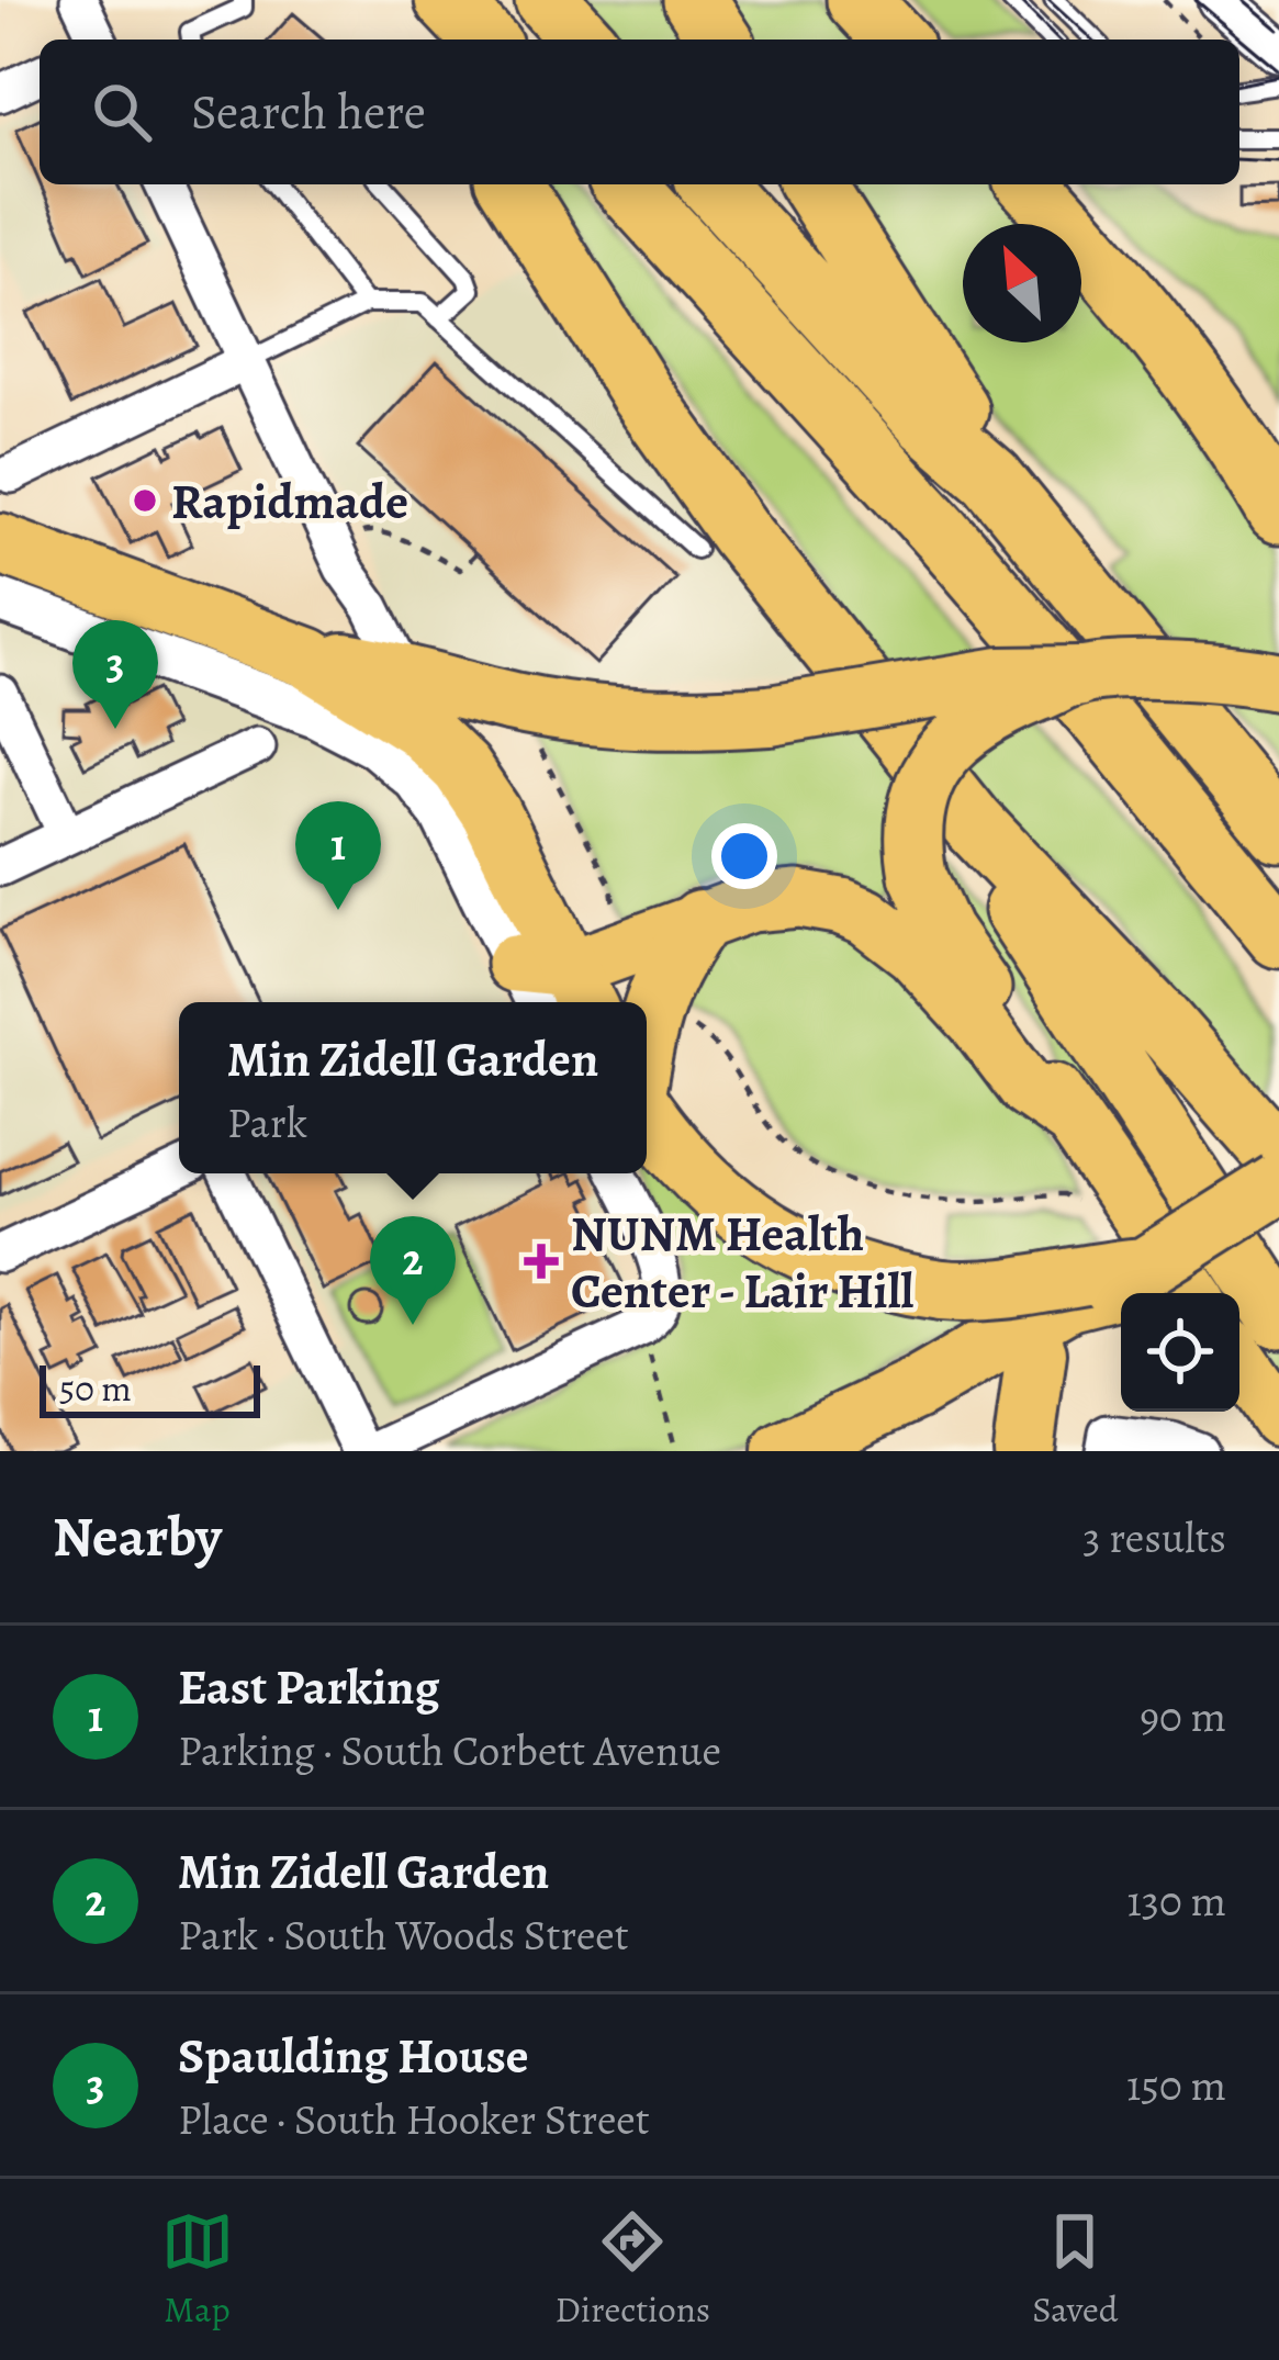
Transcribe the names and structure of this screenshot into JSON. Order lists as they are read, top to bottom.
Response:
{
  "places": {
    "other": ["Rapidmade"],
    "health": ["NUNM Health Center - Lair Hill"]
  },
  "scale_bar": "50 m",
  "north": "top left",
  "page": {
    "search": "Search here",
    "pins": ["3", "1", "2"],
    "popup": ["Min Zidell Garden", "Park"],
    "scale": "50 m",
    "heading": ["Nearby", "3 results"],
    "list": [
      {
        "mark": "1",
        "name": "East Parking",
        "note": "Parking · South Corbett Avenue",
        "value": "90 m"
      },
      {
        "mark": "2",
        "name": "Min Zidell Garden",
        "note": "Park · South Woods Street",
        "value": "130 m"
      },
      {
        "mark": "3",
        "name": "Spaulding House",
        "note": "Place · South Hooker Street",
        "value": "150 m"
      }
    ],
    "nav": ["Map", "Directions", "Saved"]
  }
}
